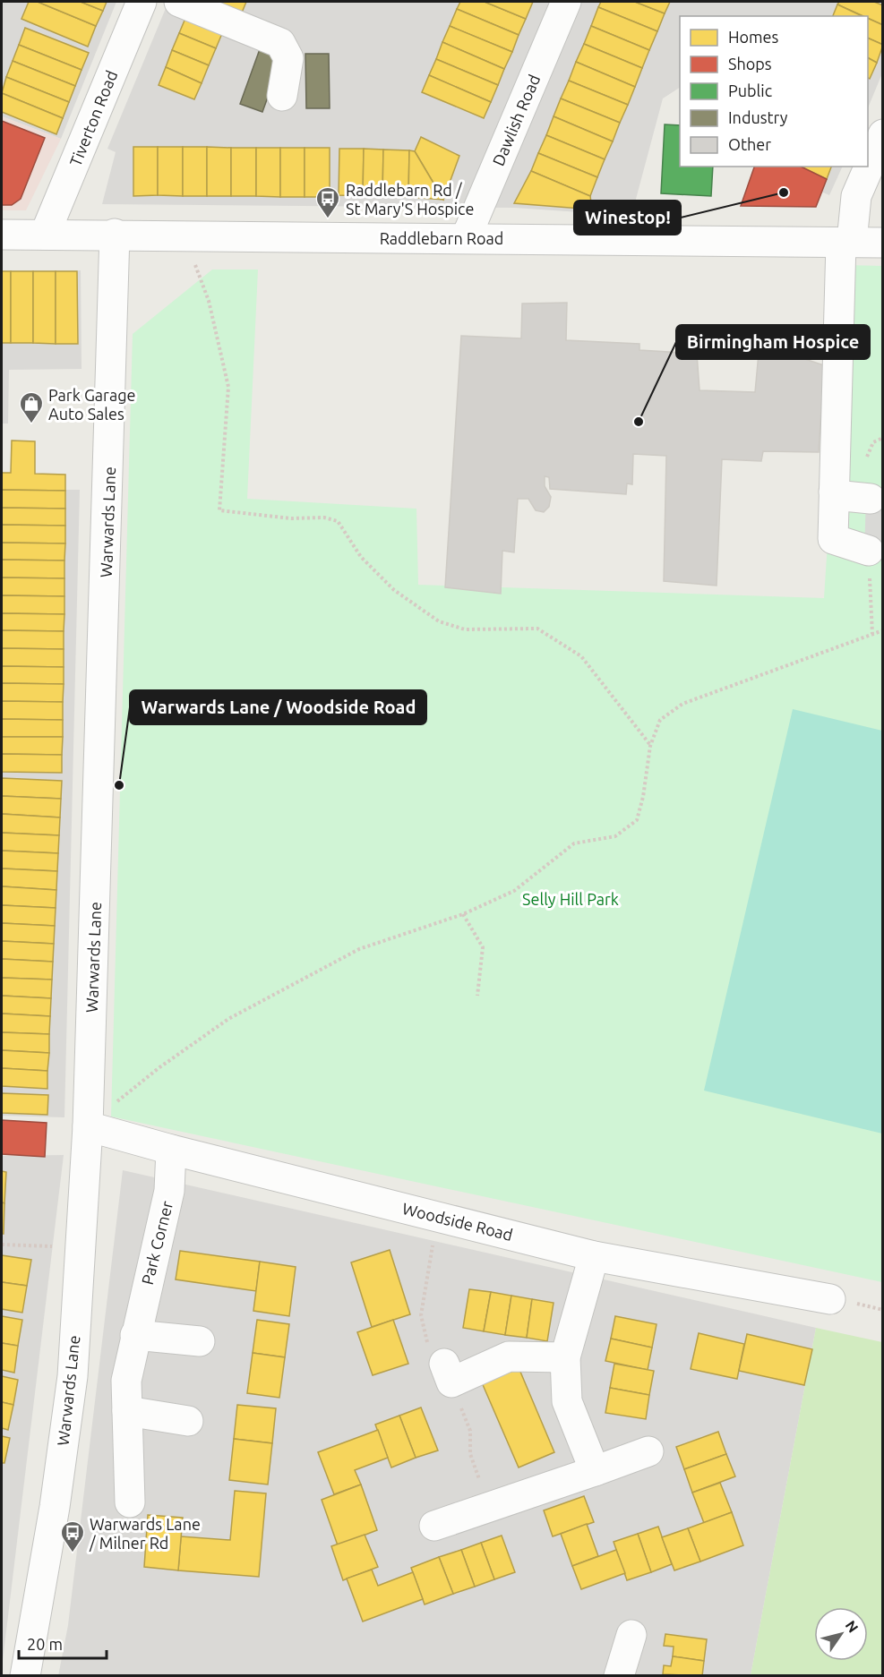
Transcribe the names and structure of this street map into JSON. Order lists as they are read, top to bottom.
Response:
{
  "streets": {
    "street": [
      "Tiverton Road",
      "Dawlish Road",
      "Raddlebarn Road",
      "Warwards Lane",
      "Woodside Road",
      "Park Corner"
    ]
  },
  "crossings": [
    ["Tiverton Road", "Raddlebarn Road"],
    ["Dawlish Road", "Raddlebarn Road"],
    ["Raddlebarn Road", "Warwards Lane"],
    ["Warwards Lane", "Woodside Road"],
    ["Woodside Road", "Park Corner"]
  ],
  "parks": ["Selly Hill Park"],
  "places": {
    "other": ["Winestop!", "Birmingham Hospice", "Warwards Lane / Woodside Road"],
    "bus stop": ["Raddlebarn Rd / St Mary'S Hospice", "Warwards Lane / Milner Rd"],
    "shop": ["Park Garage Auto Sales"]
  },
  "legend": [
    "Homes",
    "Shops",
    "Public",
    "Industry",
    "Other"
  ],
  "scale_bar": "20 m",
  "north": "top right"
}
